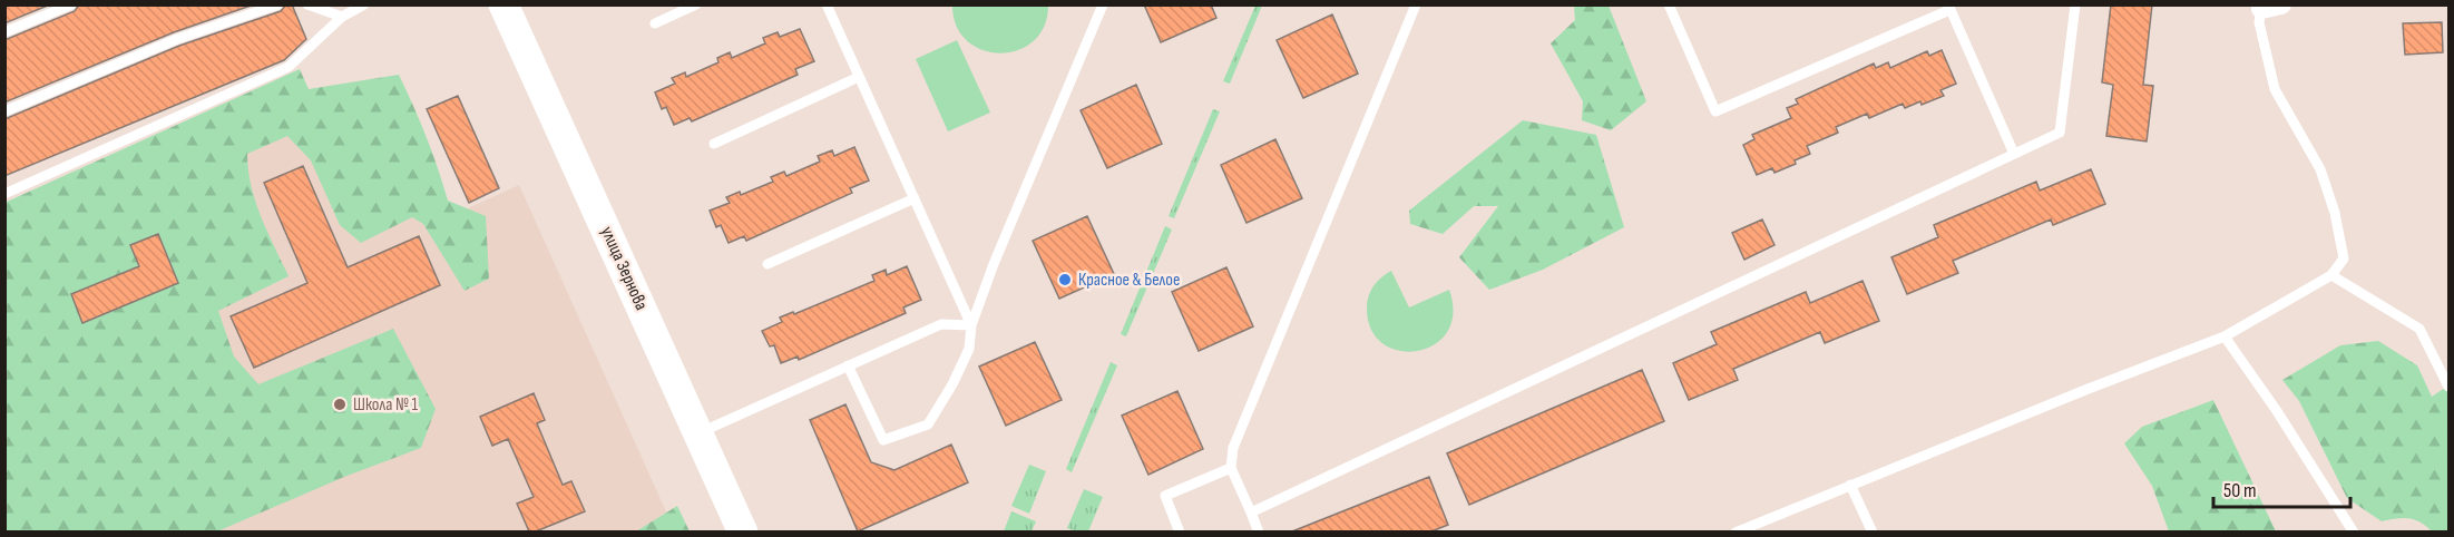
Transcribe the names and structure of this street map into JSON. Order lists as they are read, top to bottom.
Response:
{
  "streets": {
    "main road": ["улица Зернова"]
  },
  "places": ["Красное & Белое", "Школа № 1"],
  "scale_bar": "50 m"
}
